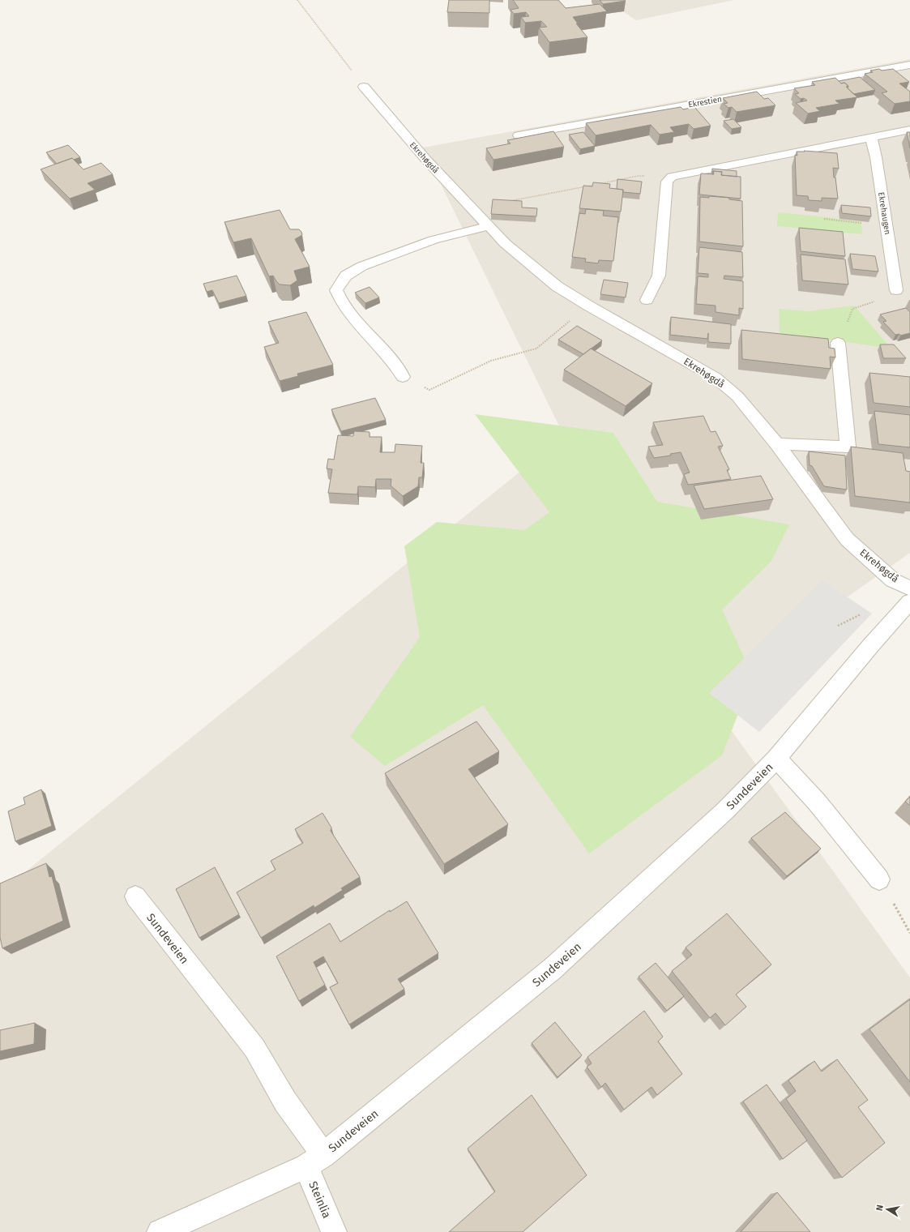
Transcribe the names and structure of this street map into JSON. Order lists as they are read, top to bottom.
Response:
{
  "streets": {
    "street": [
      "Ekrestien",
      "Ekrehøgdå",
      "Ekrehaugen",
      "Sundeveien",
      "Steinlia"
    ]
  },
  "crossings": [
    ["Sundeveien", "Steinlia"]
  ],
  "north": "left"
}
